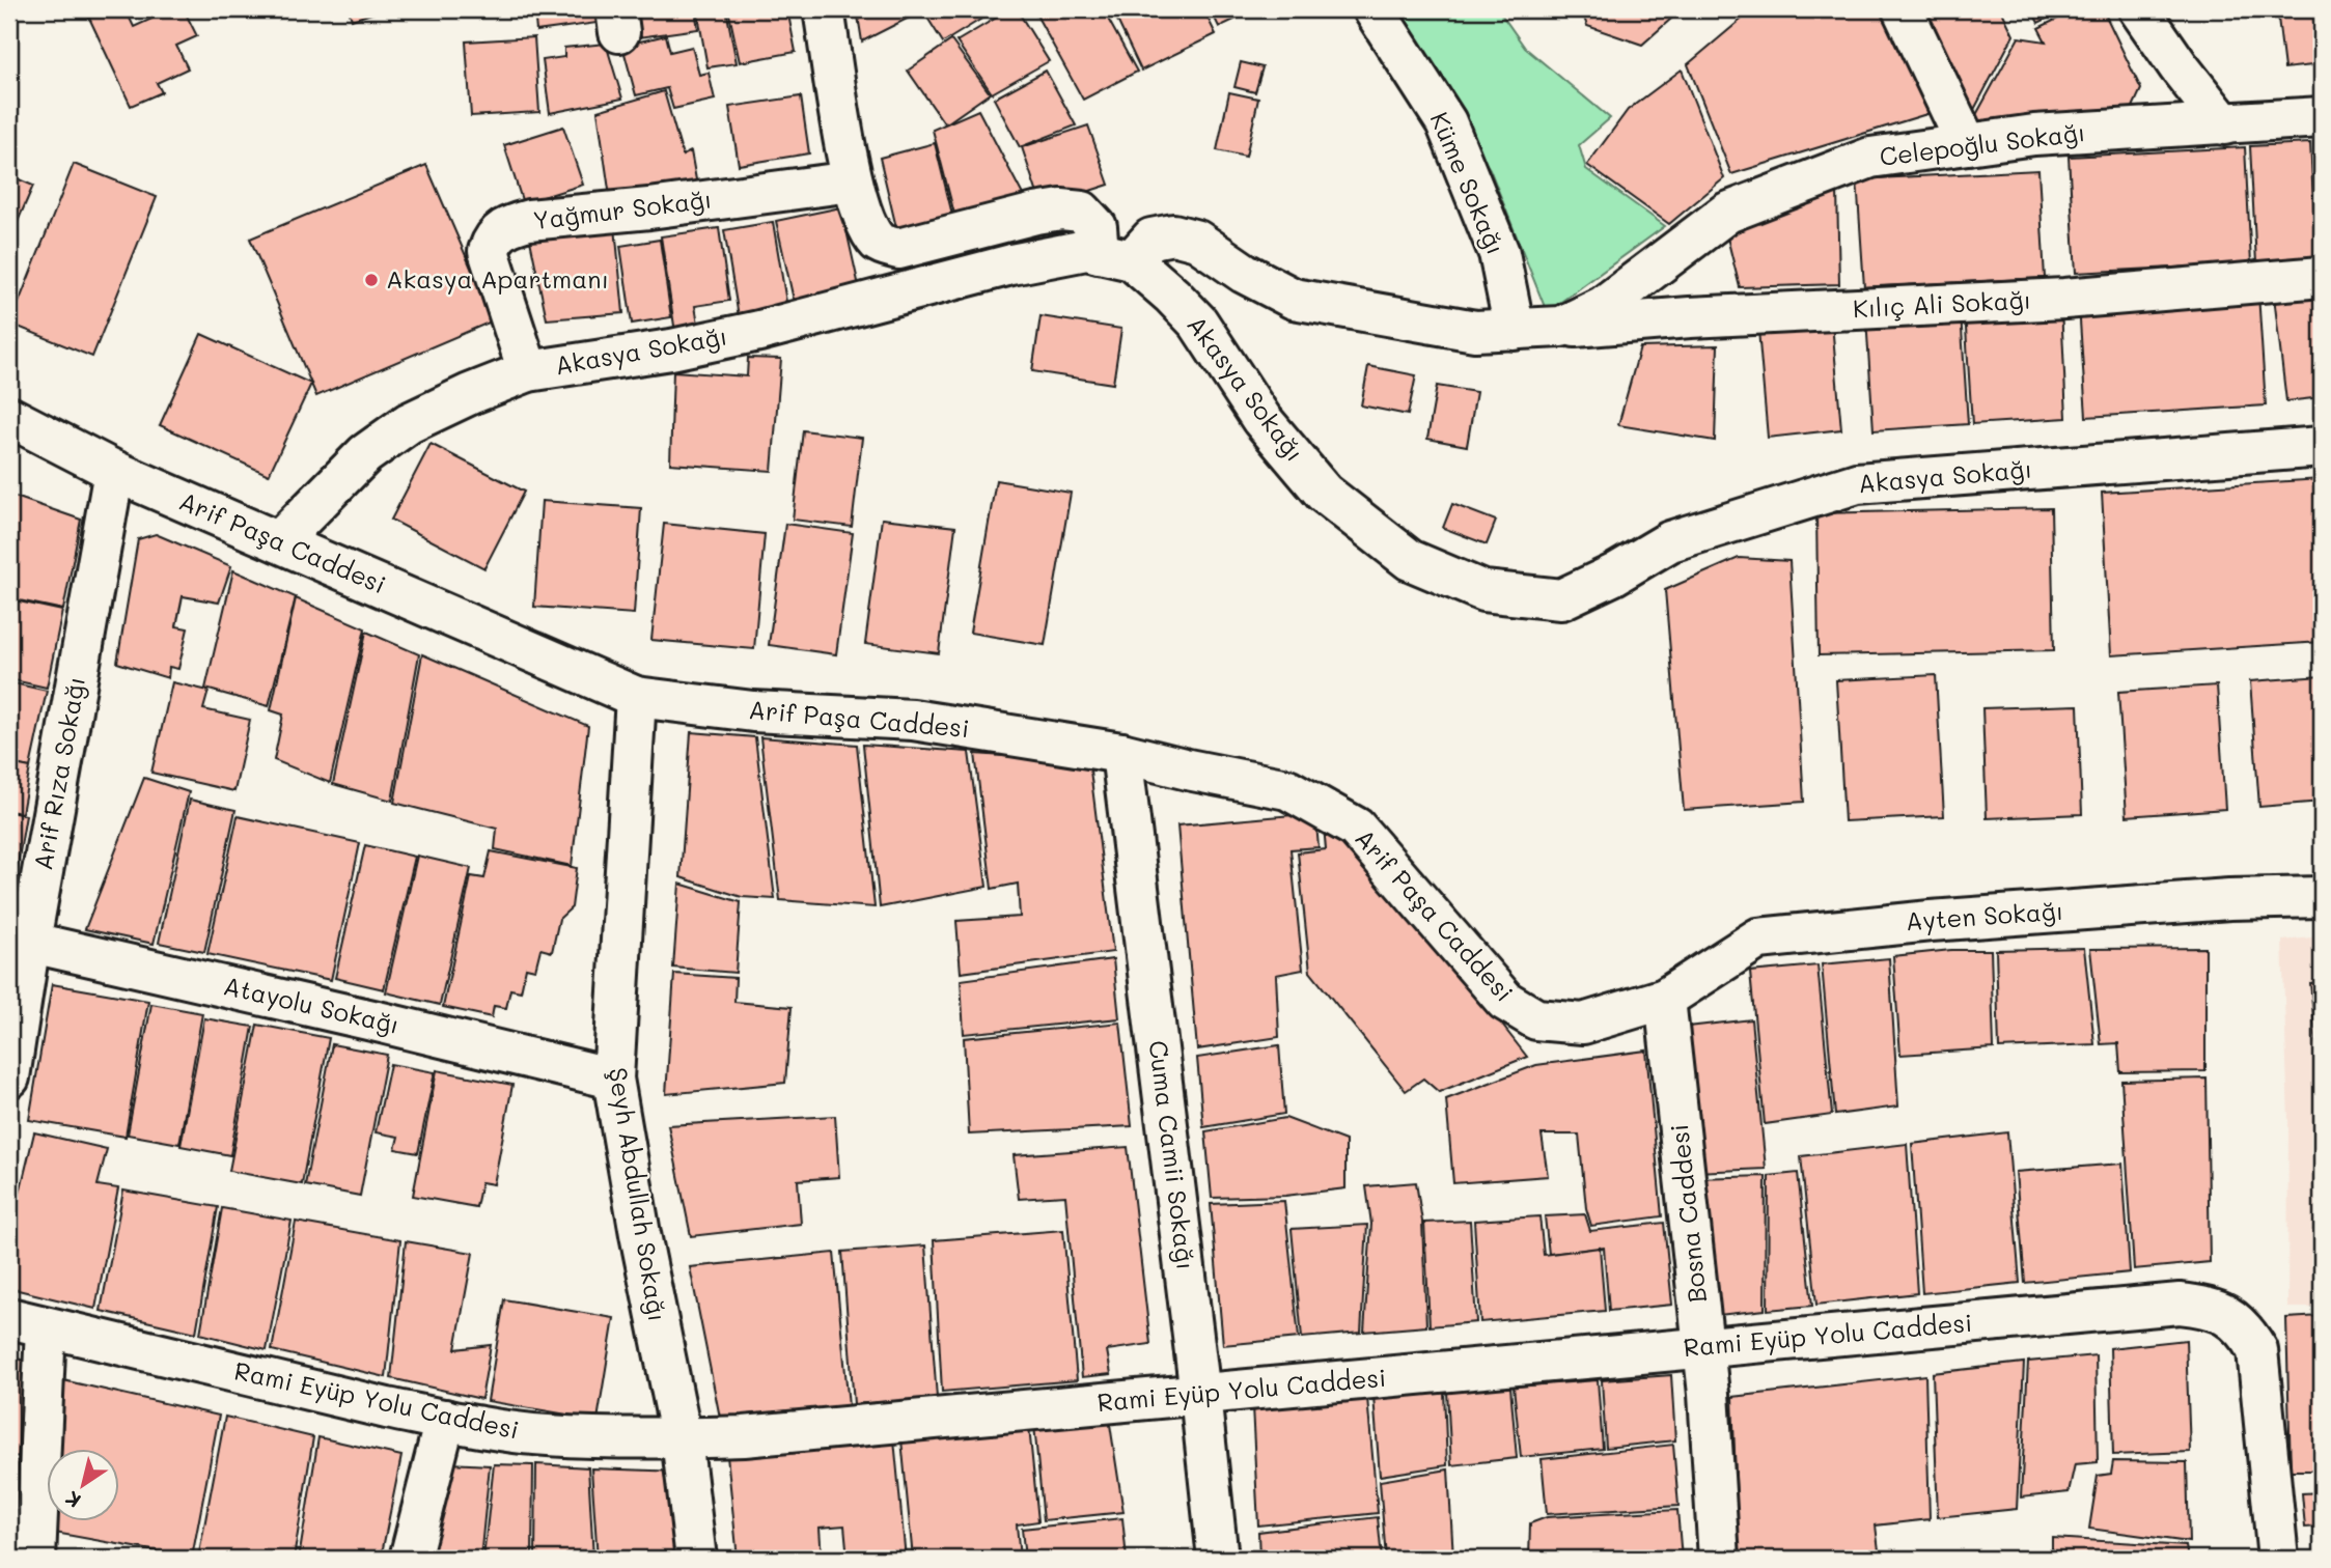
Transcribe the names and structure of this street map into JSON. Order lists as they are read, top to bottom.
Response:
{
  "streets": {
    "street": [
      "Celepoğlu Sokağı",
      "Küme Sokağı",
      "Yağmur Sokağı",
      "Kılıç Ali Sokağı",
      "Akasya Sokağı",
      "Arif Paşa Caddesi",
      "Arif Rıza Sokağı",
      "Ayten Sokağı",
      "Atayolu Sokağı",
      "Cuma Camii Sokağı",
      "Şeyh Abdullah Sokağı",
      "Bosna Caddesi",
      "Rami Eyüp Yolu Caddesi"
    ]
  },
  "crossings": [
    ["Celepoğlu Sokağı", "Küme Sokağı"],
    ["Celepoğlu Sokağı", "Kılıç Ali Sokağı"],
    ["Celepoğlu Sokağı", "Akasya Sokağı"],
    ["Yağmur Sokağı", "Akasya Sokağı"],
    ["Akasya Sokağı", "Arif Paşa Caddesi"],
    ["Arif Paşa Caddesi", "Arif Rıza Sokağı"],
    ["Arif Paşa Caddesi", "Ayten Sokağı"],
    ["Arif Paşa Caddesi", "Cuma Camii Sokağı"],
    ["Arif Paşa Caddesi", "Şeyh Abdullah Sokağı"],
    ["Arif Paşa Caddesi", "Bosna Caddesi"],
    ["Arif Rıza Sokağı", "Atayolu Sokağı"],
    ["Ayten Sokağı", "Bosna Caddesi"],
    ["Atayolu Sokağı", "Şeyh Abdullah Sokağı"],
    ["Cuma Camii Sokağı", "Rami Eyüp Yolu Caddesi"],
    ["Şeyh Abdullah Sokağı", "Rami Eyüp Yolu Caddesi"],
    ["Bosna Caddesi", "Rami Eyüp Yolu Caddesi"]
  ],
  "places": ["Akasya Apartmanı"],
  "north": "bottom left"
}
